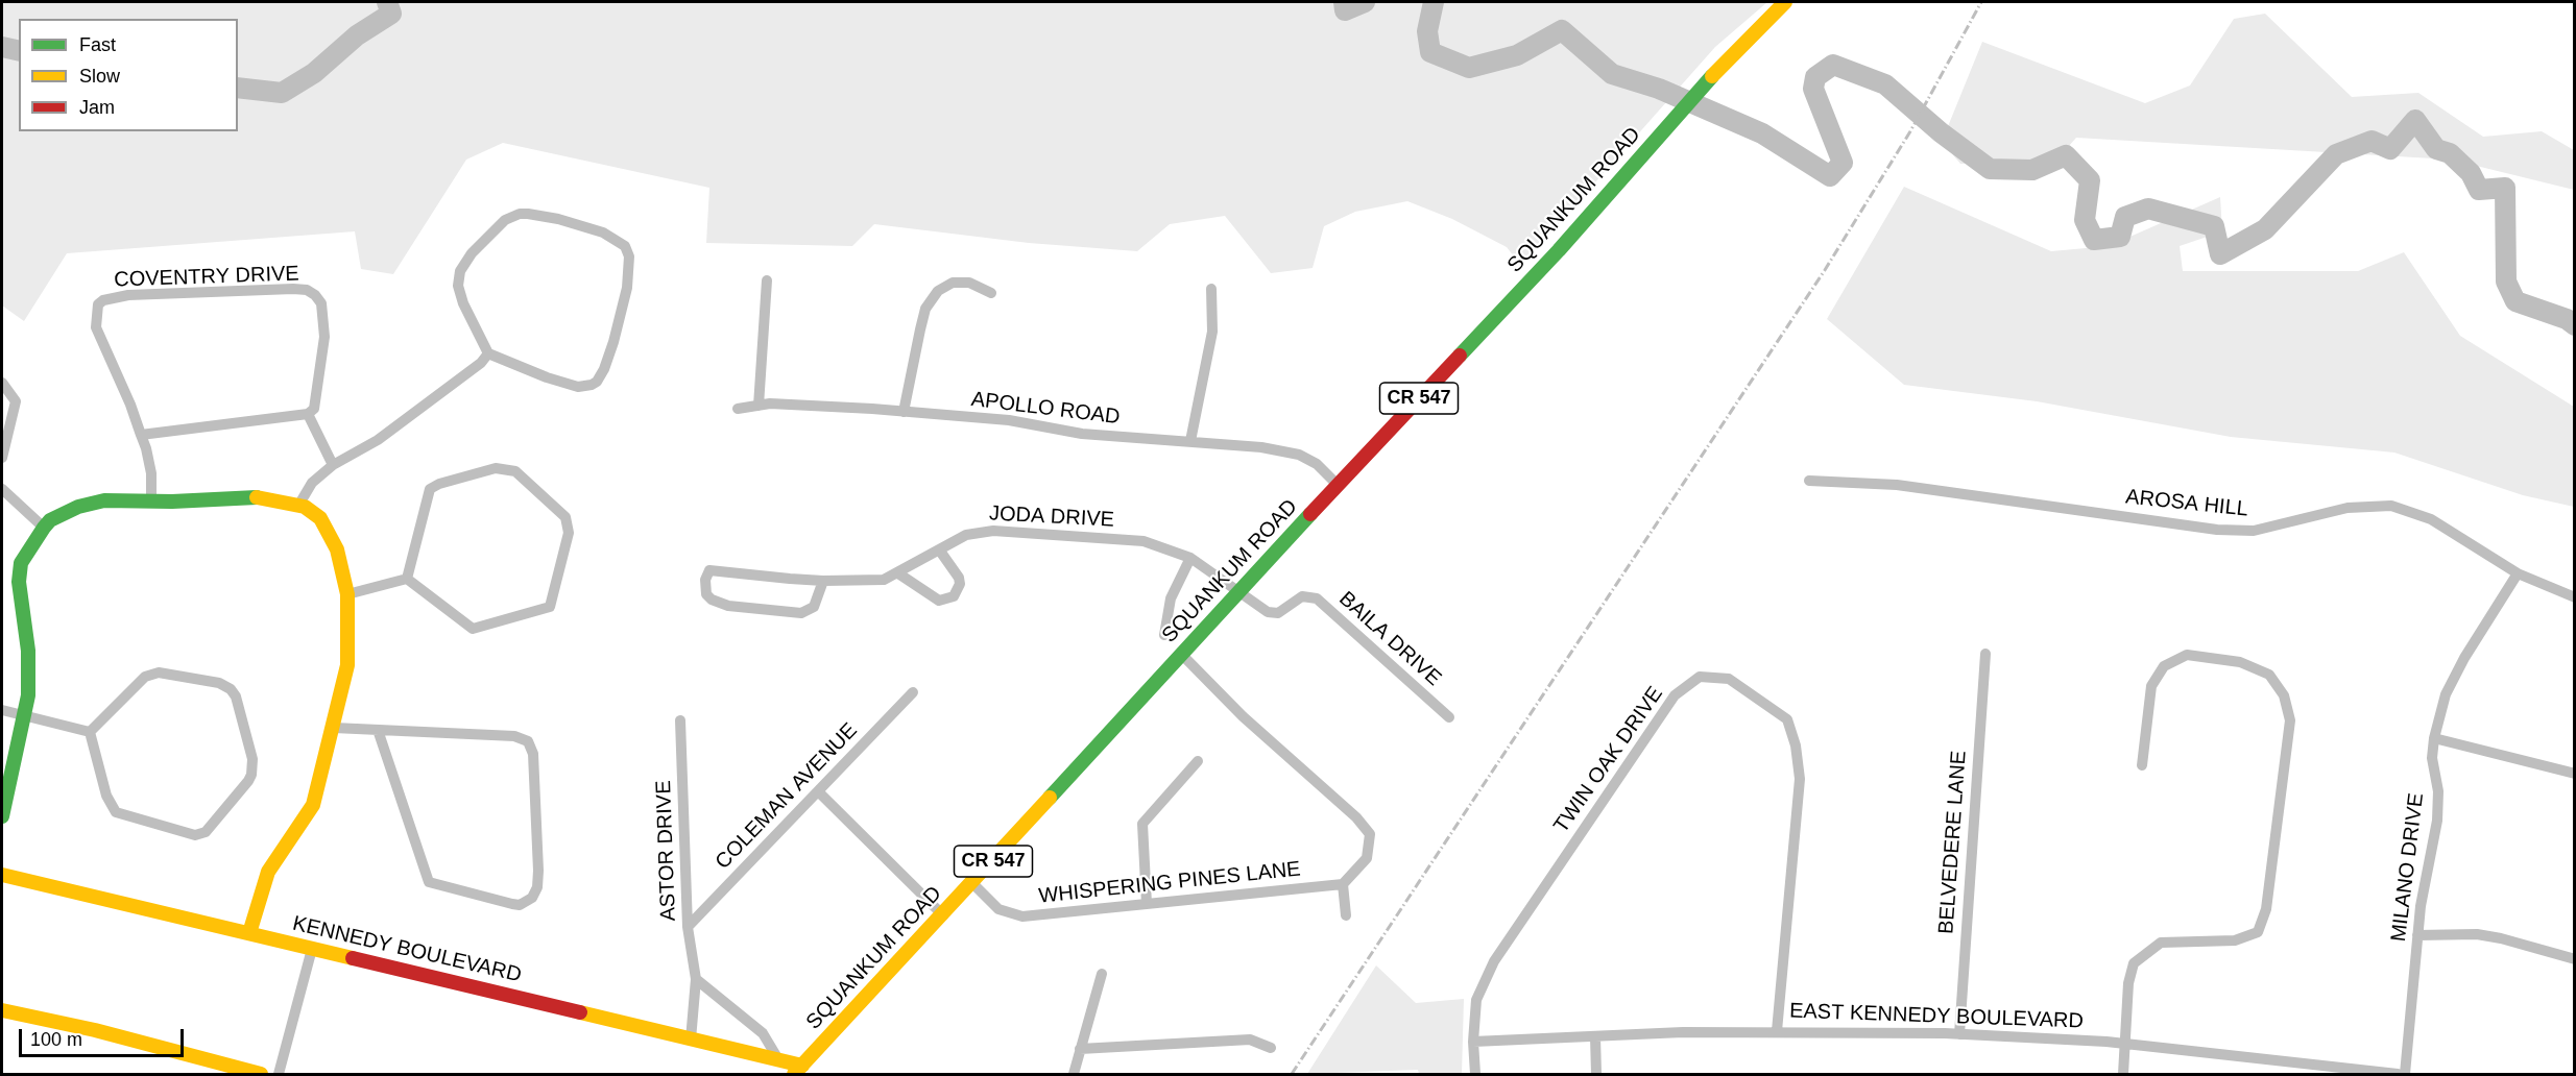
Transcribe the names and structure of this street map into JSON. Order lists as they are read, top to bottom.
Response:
{
  "streets": {
    "street": [
      "SQUANKUM ROAD",
      "COVENTRY DRIVE",
      "CR 547",
      "APOLLO ROAD",
      "AROSA HILL",
      "JODA DRIVE",
      "BAILA DRIVE",
      "TWIN OAK DRIVE",
      "COLEMAN AVENUE",
      "BELVEDERE LANE",
      "ASTOR DRIVE",
      "MILANO DRIVE",
      "WHISPERING PINES LANE",
      "KENNEDY BOULEVARD",
      "EAST KENNEDY BOULEVARD"
    ]
  },
  "crossings": [
    ["SQUANKUM ROAD", "APOLLO ROAD"],
    ["SQUANKUM ROAD", "JODA DRIVE"],
    ["SQUANKUM ROAD", "BAILA DRIVE"],
    ["SQUANKUM ROAD", "WHISPERING PINES LANE"],
    ["SQUANKUM ROAD", "KENNEDY BOULEVARD"],
    ["AROSA HILL", "MILANO DRIVE"],
    ["JODA DRIVE", "BAILA DRIVE"],
    ["TWIN OAK DRIVE", "EAST KENNEDY BOULEVARD"],
    ["COLEMAN AVENUE", "ASTOR DRIVE"],
    ["BELVEDERE LANE", "EAST KENNEDY BOULEVARD"],
    ["ASTOR DRIVE", "KENNEDY BOULEVARD"]
  ],
  "legend": ["Fast", "Slow", "Jam"],
  "scale_bar": "100 m"
}
